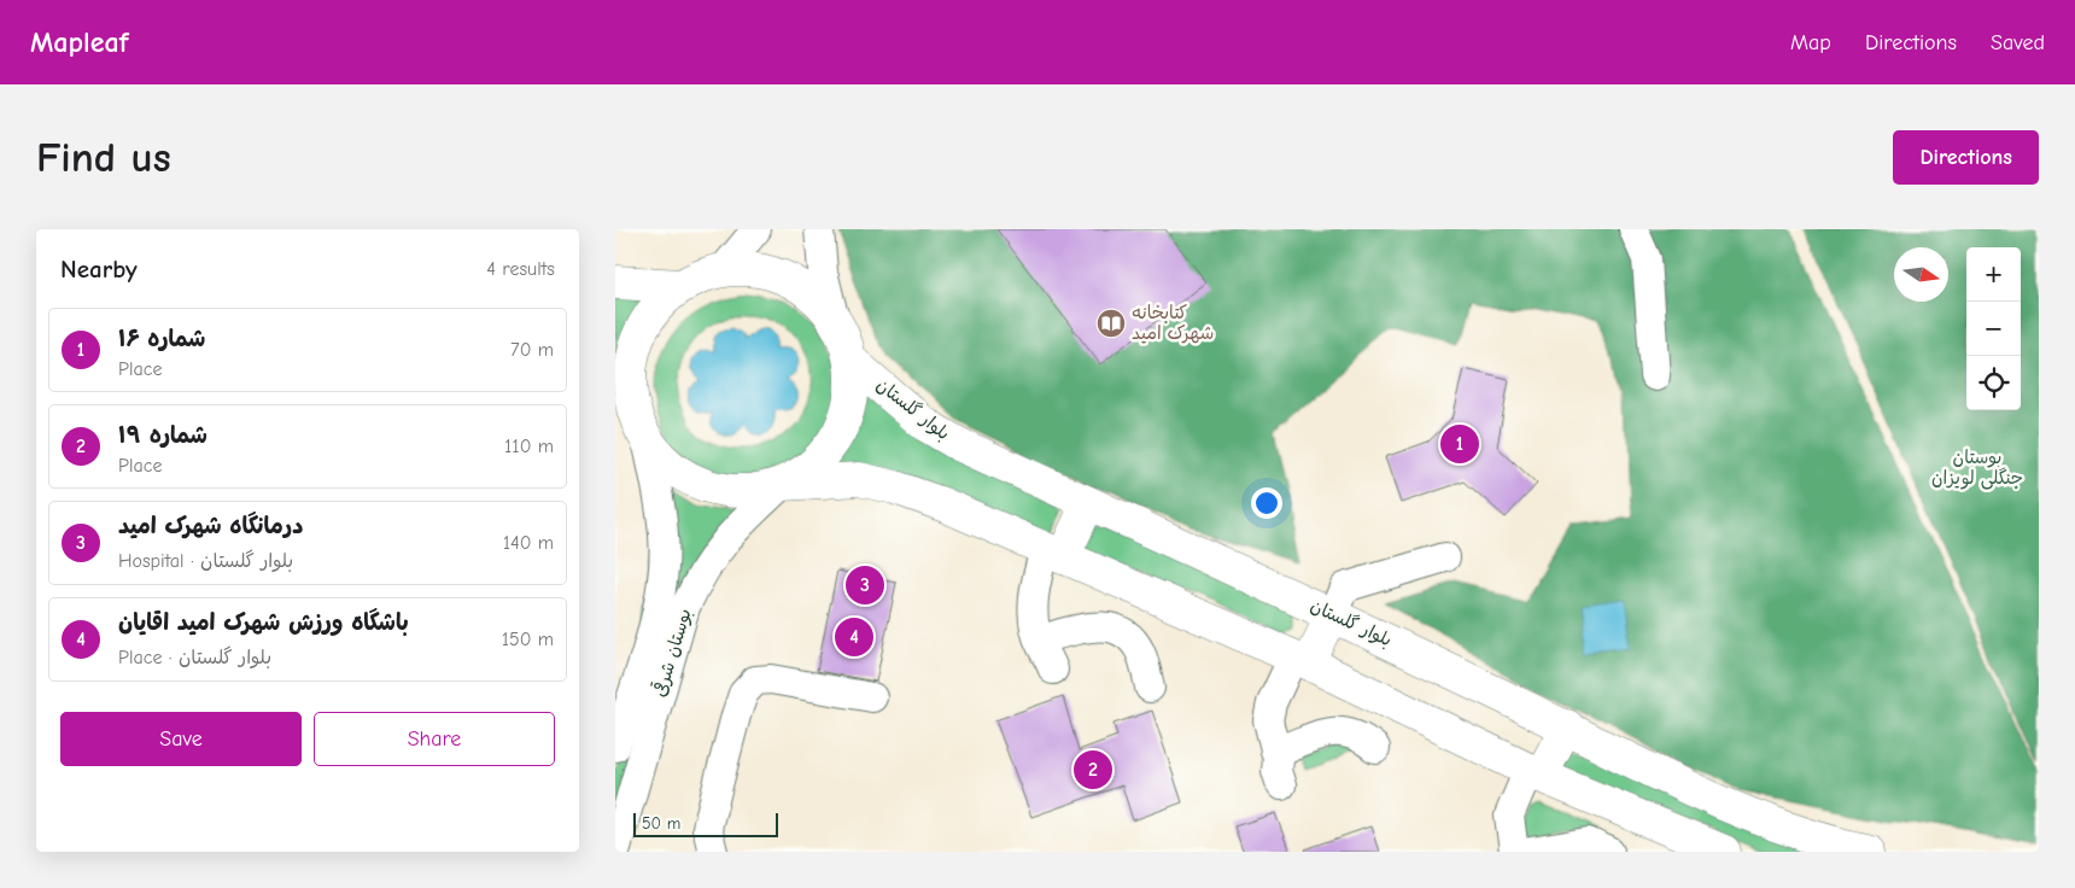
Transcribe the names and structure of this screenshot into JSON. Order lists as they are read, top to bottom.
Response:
{
  "streets": {
    "main road": ["بلوار گلستان"],
    "street": ["بوستان شرقی"]
  },
  "parks": ["بوستان جنگلی لویزان"],
  "places": {
    "library": ["کتابخانه شهرک امید"]
  },
  "scale_bar": "50 m",
  "north": "right",
  "page": {
    "header": "Mapleaf",
    "nav": ["Map", "Directions", "Saved"],
    "buttons": [
      "Directions",
      ["Save", "Share"]
    ],
    "title": "Find us",
    "heading": ["Nearby", "4 results"],
    "map_buttons": ["+", "−"],
    "list": [
      {
        "mark": "1",
        "name": "شماره ۱۶",
        "note": "Place",
        "value": "70 m"
      },
      {
        "mark": "2",
        "name": "شماره ۱۹",
        "note": "Place",
        "value": "110 m"
      },
      {
        "mark": "3",
        "name": "درمانگاه شهرک امید",
        "note": "Hospital · بلوار گلستان",
        "value": "140 m"
      },
      {
        "mark": "4",
        "name": "باشگاه ورزش شهرک امید اقایان",
        "note": "Place · بلوار گلستان",
        "value": "150 m"
      }
    ],
    "pins": [
      "1",
      "3",
      "4",
      "2"
    ],
    "scale": "50 m"
  }
}
